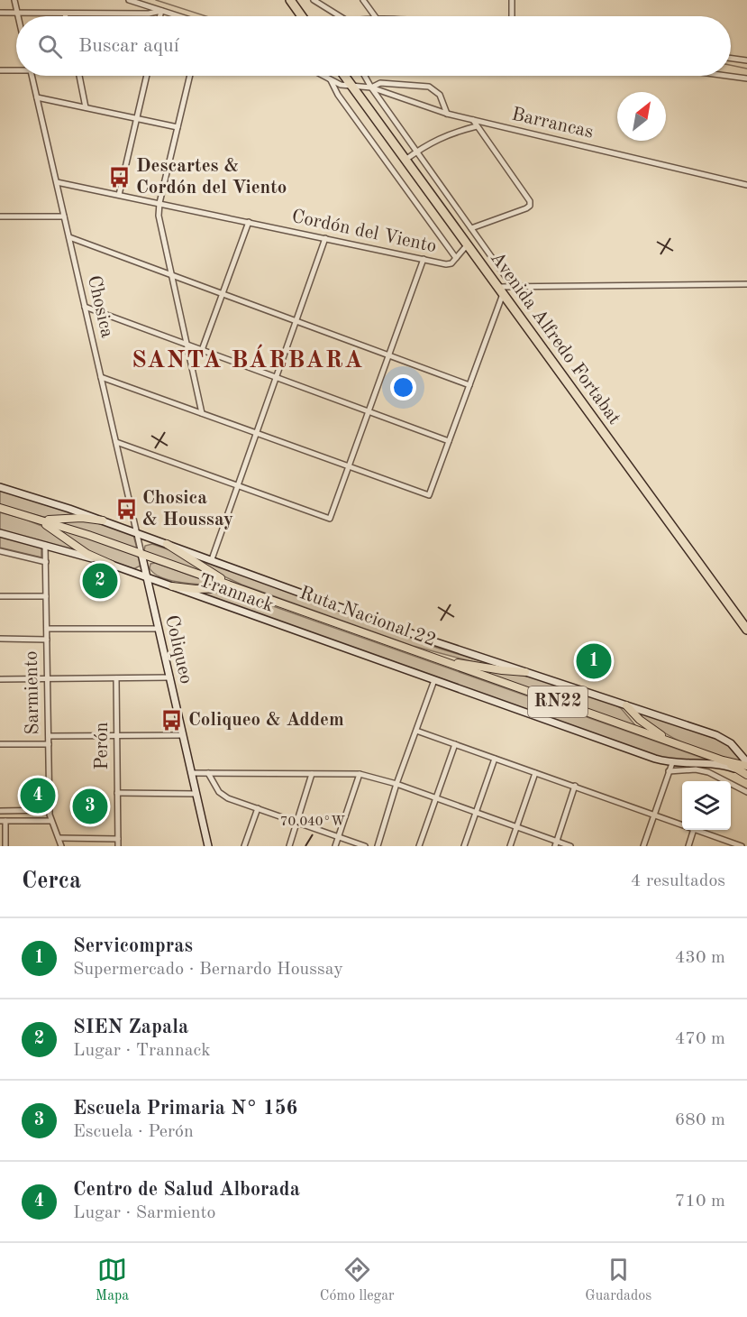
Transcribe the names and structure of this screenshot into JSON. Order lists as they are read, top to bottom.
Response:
{
  "streets": {
    "highway": ["Avenida Alfredo Fortabat"],
    "main road": ["Ruta Nacional 22", "RN22"],
    "street": [
      "Barrancas",
      "Cordón del Viento",
      "Chosica",
      "Trannack",
      "Coliqueo",
      "Sarmiento",
      "Perón"
    ]
  },
  "crossings": [
    ["Barrancas", "Avenida Alfredo Fortabat"],
    ["Cordón del Viento", "Chosica"],
    ["Cordón del Viento", "Avenida Alfredo Fortabat"],
    ["Chosica", "Ruta Nacional 22"],
    ["Chosica", "Coliqueo"],
    ["Trannack", "Ruta Nacional 22"],
    ["Trannack", "Coliqueo"],
    ["Trannack", "Sarmiento"],
    ["Ruta Nacional 22", "Coliqueo"]
  ],
  "districts": ["SANTA BÁRBARA"],
  "places": {
    "bus stop": ["Descartes & Cordón del Viento", "Chosica & Houssay", "Coliqueo & Addem"]
  },
  "north": "top right",
  "page": {
    "search": "Buscar aquí",
    "pins": [
      "2",
      "1",
      "4",
      "3"
    ],
    "heading": ["Cerca", "4 resultados"],
    "list": [
      {
        "mark": "1",
        "name": "Servicompras",
        "note": "Supermercado · Bernardo Houssay",
        "value": "430 m"
      },
      {
        "mark": "2",
        "name": "SIEN Zapala",
        "note": "Lugar · Trannack",
        "value": "470 m"
      },
      {
        "mark": "3",
        "name": "Escuela Primaria N° 156",
        "note": "Escuela · Perón",
        "value": "680 m"
      },
      {
        "mark": "4",
        "name": "Centro de Salud Alborada",
        "note": "Lugar · Sarmiento",
        "value": "710 m"
      }
    ],
    "nav": ["Mapa", "Cómo llegar", "Guardados"]
  },
  "coordinates": ["70.040°W"]
}
